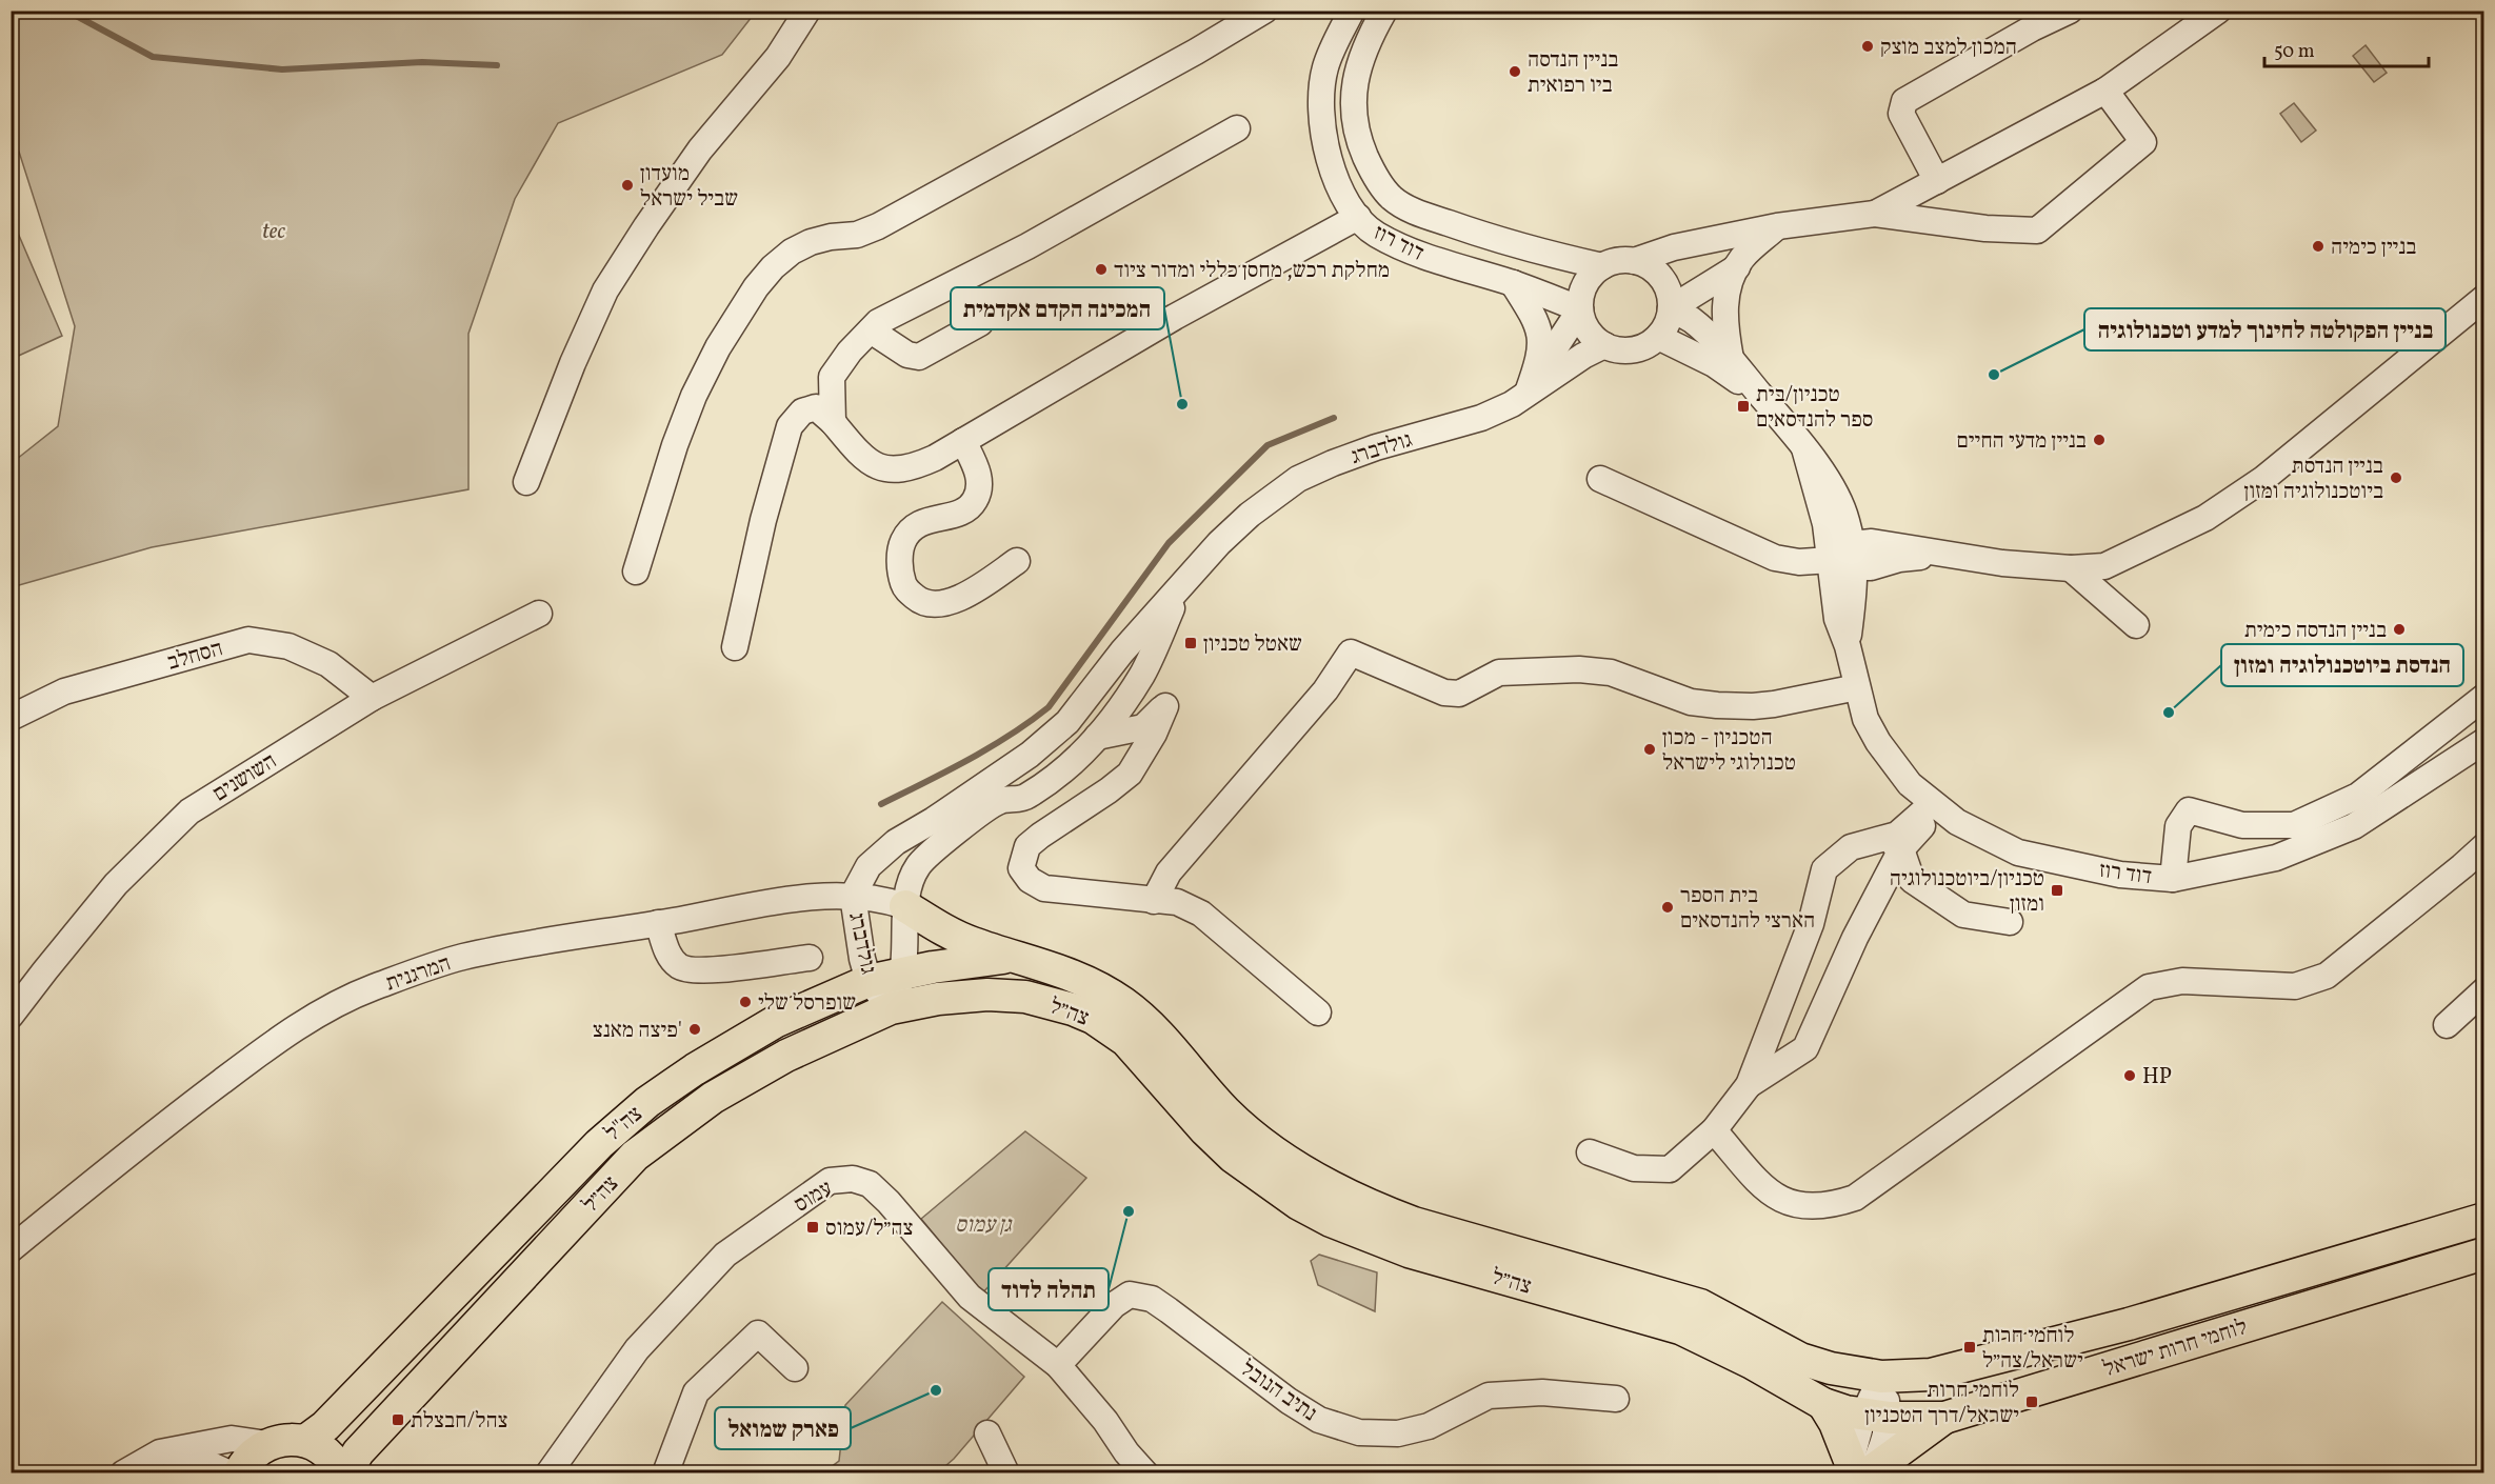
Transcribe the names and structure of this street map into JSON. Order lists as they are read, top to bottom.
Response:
{
  "streets": {
    "main road": ["צה״ל", "צה\"ל", "לוחמי חרות ישראל"],
    "street": [
      "דוד רוז",
      "גולדברג",
      "הסחלב",
      "השושנים",
      "המרגנית",
      "עמוס",
      "נתיב הנובל"
    ]
  },
  "crossings": [
    ["דוד רוז", "גולדברג"],
    ["גולדברג", "המרגנית"],
    ["גולדברג", "צה״ל"],
    ["גולדברג", "צה\"ל"],
    ["הסחלב", "השושנים"],
    ["צה״ל", "צה\"ל"],
    ["צה״ל", "לוחמי חרות ישראל"],
    ["עמוס", "נתיב הנובל"]
  ],
  "parks": ["tec", "גן עמוס"],
  "places": {
    "other": [
      "המכון למצב מוצק",
      "בניין הנדסה ביו רפואית",
      "מועדון שביל ישראל",
      "בניין כימיה",
      "מחלקת רכש, מחסן כללי ומדור ציוד",
      "בניין הפקולטה לחינוך למדע וטכנולוגיה",
      "המכינה הקדם אקדמית",
      "בניין מדעי החיים",
      "בניין הנדסת ביוטכנולוגיה ומזון",
      "בניין הנדסה כימית",
      "הנדסת ביוטכנולוגיה ומזון",
      "הטכניון - מכון טכנולוגי לישראל",
      "בית הספר הארצי להנדסאים",
      "שופרסל שלי",
      "פיצה מאנצ'",
      "HP",
      "תהלה לדוד",
      "פארק שמואל"
    ],
    "transit": [
      "טכניון/בית ספר להנדסאים",
      "שאטל טכניון",
      "טכניון/ביוטכנולוגיה ומזון",
      "צה״ל/עמוס",
      "לוחמי חרות ישראל/צה״ל",
      "לוחמי חרות ישראל/דרך הטכניון",
      "צהל/חבצלת"
    ]
  },
  "scale_bar": "50 m"
}
